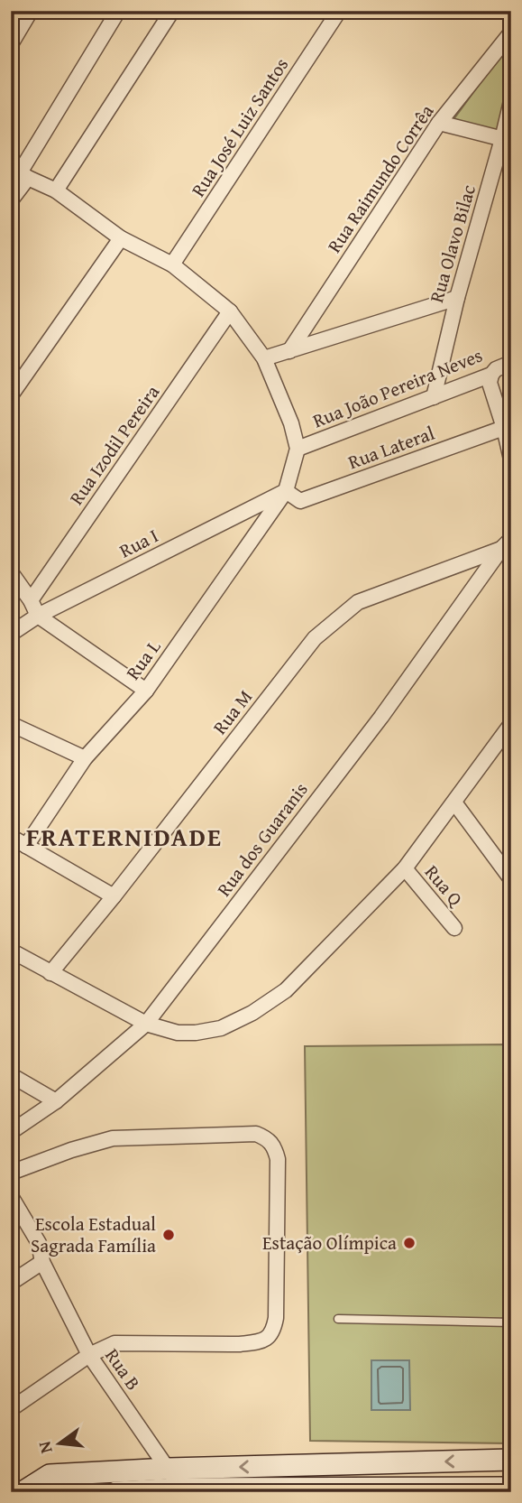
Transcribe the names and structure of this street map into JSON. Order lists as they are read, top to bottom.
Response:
{
  "streets": {
    "street": [
      "Rua José Luiz Santos",
      "Rua Raimundo Corrêa",
      "Rua Olavo Bilac",
      "Rua João Pereira Neves",
      "Rua Izodil Pereira",
      "Rua Lateral",
      "Rua I",
      "Rua L",
      "Rua M",
      "Rua dos Guaranis",
      "Rua Q",
      "Rua B"
    ]
  },
  "crossings": [
    ["Rua Olavo Bilac", "Rua João Pereira Neves"],
    ["Rua João Pereira Neves", "Rua L"],
    ["Rua Lateral", "Rua I"],
    ["Rua Lateral", "Rua L"],
    ["Rua I", "Rua L"],
    ["Rua M", "Rua dos Guaranis"]
  ],
  "districts": ["FRATERNIDADE"],
  "places": ["Escola Estadual Sagrada Família", "Estação Olímpica"],
  "north": "left"
}
